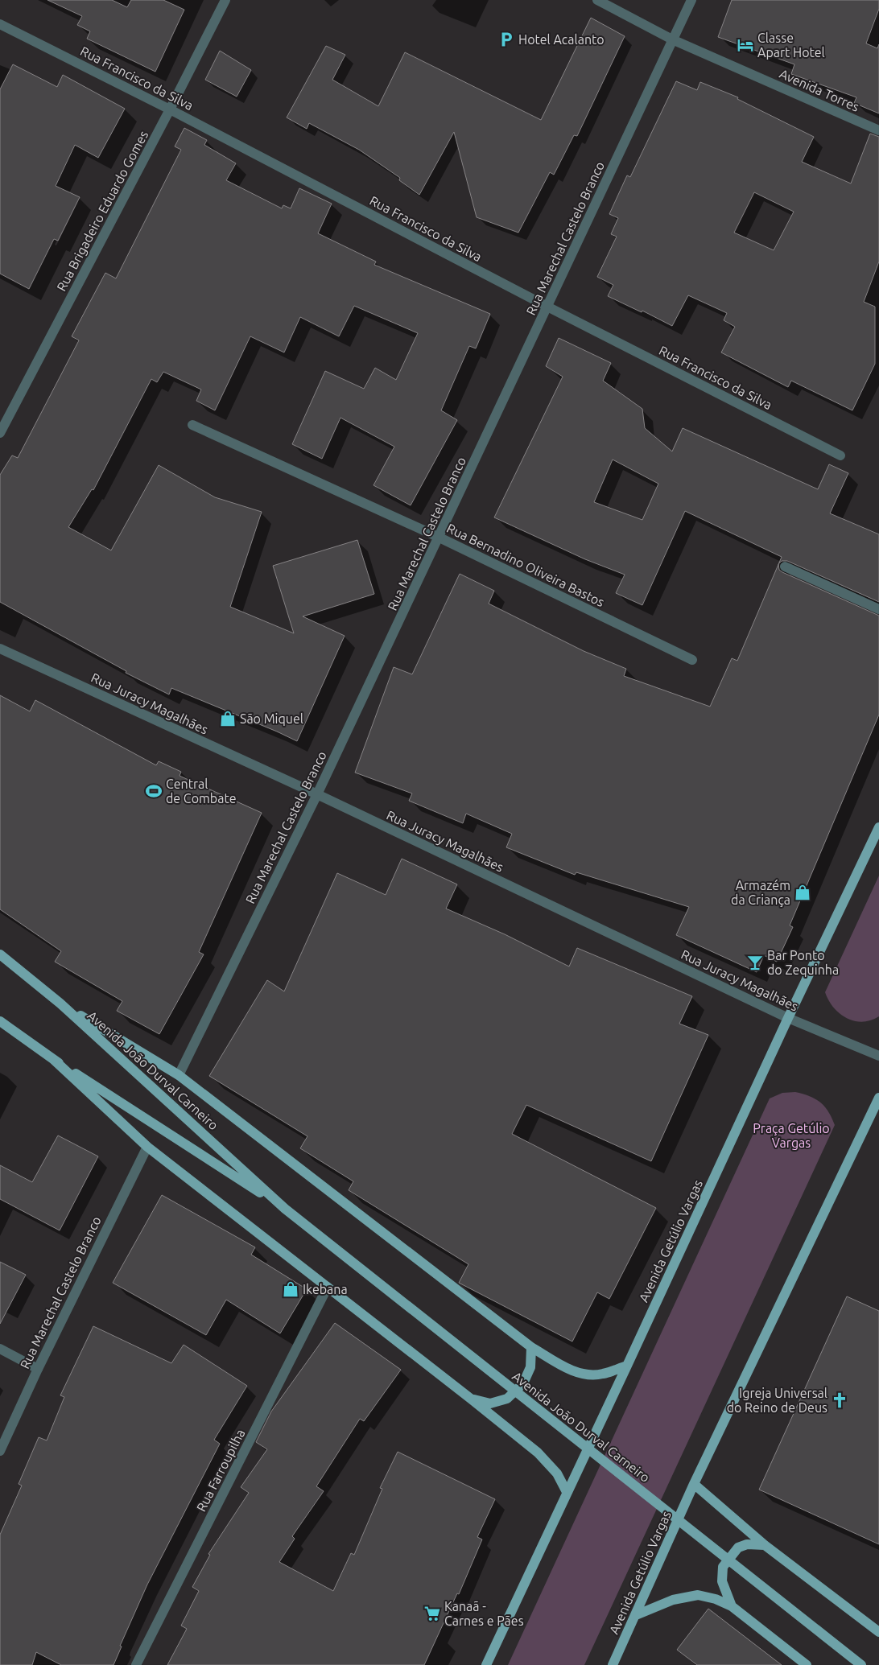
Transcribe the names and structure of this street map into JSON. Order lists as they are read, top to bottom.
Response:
{
  "streets": {
    "main road": ["Avenida João Durval Carneiro", "Avenida Getúlio Vargas"],
    "street": [
      "Rua Francisco da Silva",
      "Avenida Torres",
      "Rua Brigadeiro Eduardo Gomes",
      "Rua Marechal Castelo Branco",
      "Rua Bernadino Oliveira Bastos",
      "Rua Juracy Magalhães",
      "Rua Farroupilha"
    ]
  },
  "crossings": [
    ["Rua Francisco da Silva", "Rua Brigadeiro Eduardo Gomes"],
    ["Rua Francisco da Silva", "Rua Marechal Castelo Branco"],
    ["Avenida Torres", "Rua Marechal Castelo Branco"],
    ["Rua Marechal Castelo Branco", "Rua Bernadino Oliveira Bastos"],
    ["Rua Marechal Castelo Branco", "Rua Juracy Magalhães"],
    ["Rua Juracy Magalhães", "Avenida Getúlio Vargas"]
  ],
  "parks": ["Praça Getúlio Vargas"],
  "places": {
    "parking": ["Hotel Acalanto"],
    "hotel": ["Classe Apart Hotel"],
    "shop": ["São Miquel", "Armazém da Criança", "Ikebana"],
    "sports": ["Central de Combate"],
    "bar": ["Bar Ponto do Zequinha"],
    "church": ["Igreja Universal do Reino de Deus"],
    "supermarket": ["Kanaã - Carnes e Pães"]
  }
}
